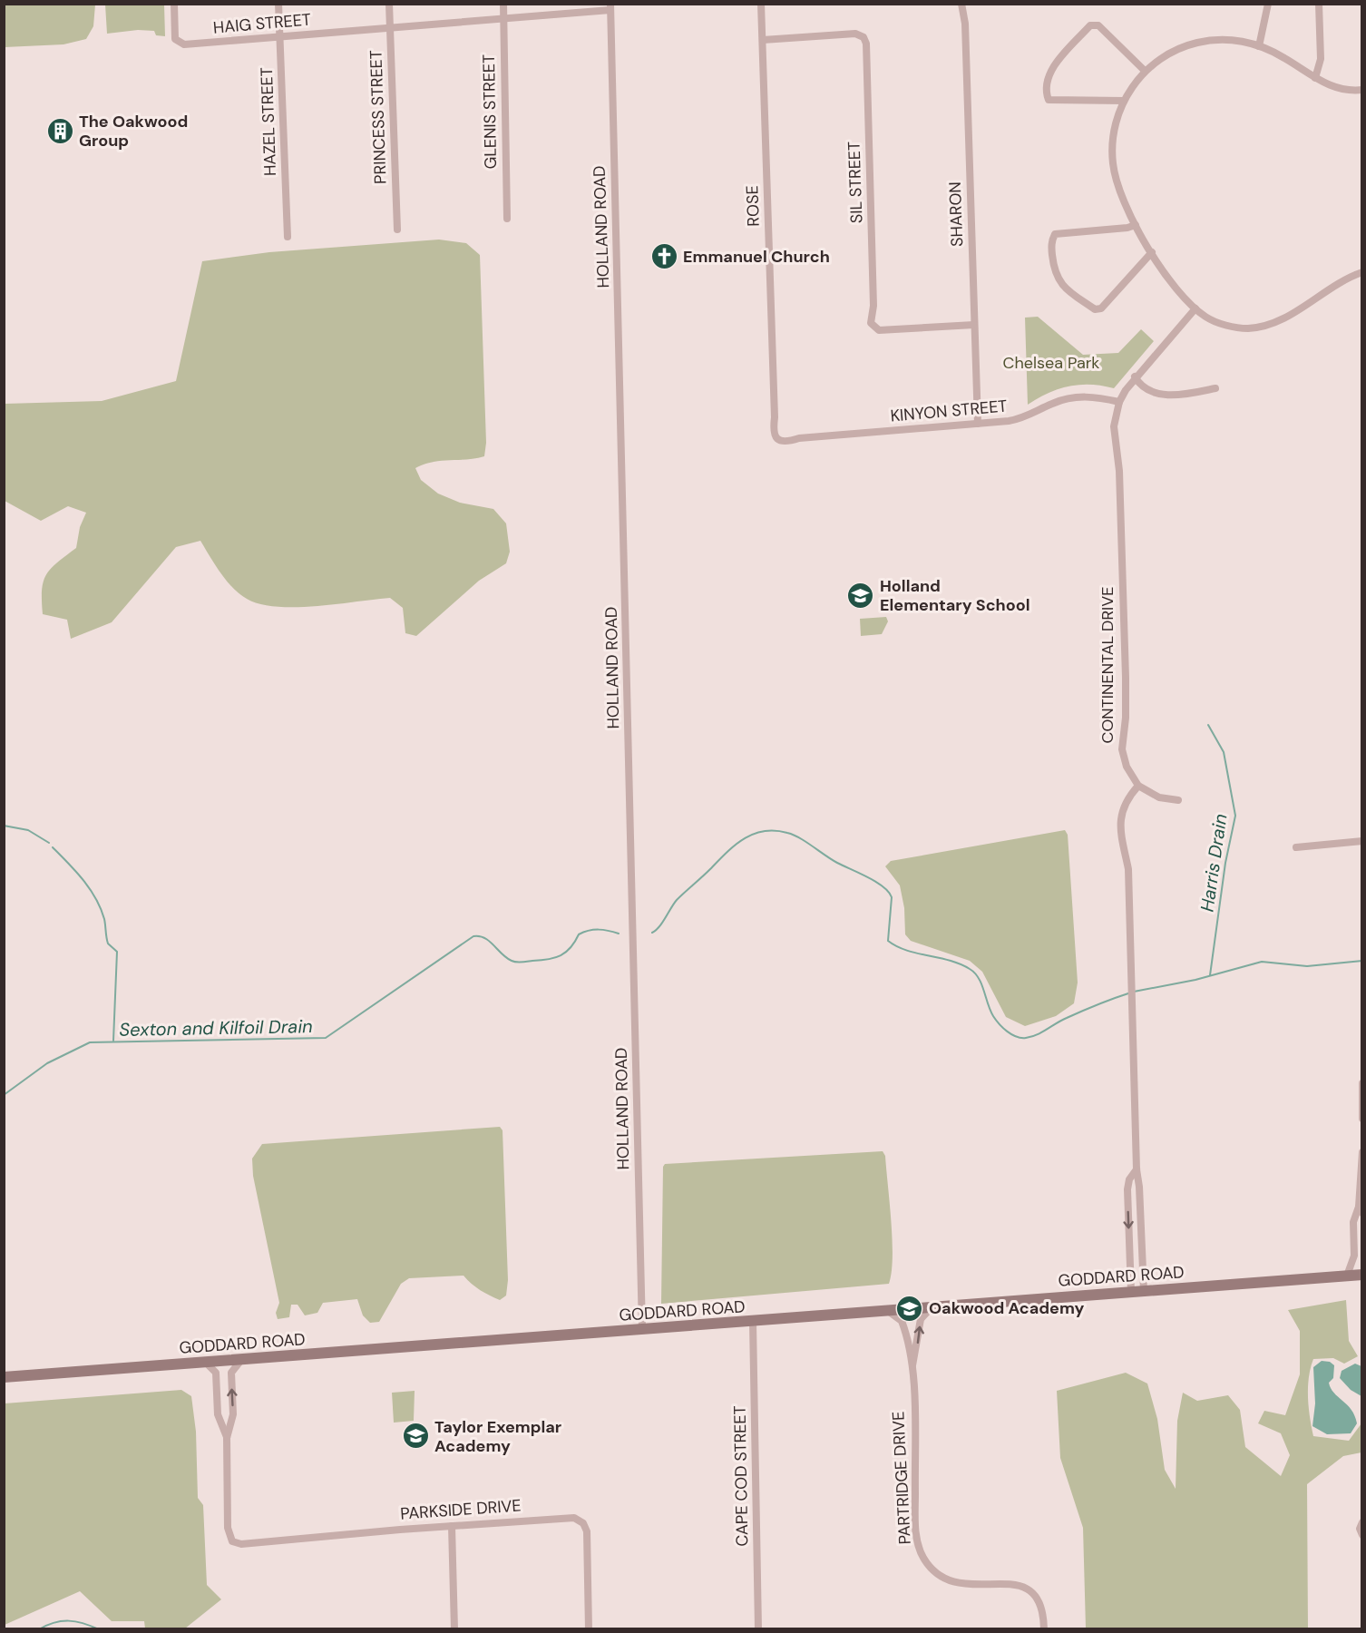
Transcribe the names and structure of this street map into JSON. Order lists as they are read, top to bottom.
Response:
{
  "streets": {
    "main road": ["GODDARD ROAD"],
    "street": [
      "HAIG STREET",
      "GLENIS STREET",
      "PRINCESS STREET",
      "HAZEL STREET",
      "SIL STREET",
      "ROSE",
      "SHARON",
      "HOLLAND ROAD",
      "KINYON STREET",
      "CONTINENTAL DRIVE",
      "CAPE COD STREET",
      "PARTRIDGE DRIVE",
      "PARKSIDE DRIVE"
    ]
  },
  "crossings": [
    ["HAIG STREET", "GLENIS STREET"],
    ["HAIG STREET", "PRINCESS STREET"],
    ["HAIG STREET", "HAZEL STREET"],
    ["HAIG STREET", "HOLLAND ROAD"],
    ["SIL STREET", "ROSE"],
    ["SIL STREET", "SHARON"],
    ["ROSE", "KINYON STREET"],
    ["SHARON", "KINYON STREET"],
    ["HOLLAND ROAD", "GODDARD ROAD"],
    ["KINYON STREET", "CONTINENTAL DRIVE"],
    ["GODDARD ROAD", "CAPE COD STREET"]
  ],
  "water": ["Harris Drain", "Sexton and Kilfoil Drain"],
  "parks": ["Chelsea Park"],
  "places": {
    "building": ["The Oakwood Group"],
    "church": ["Emmanuel Church"],
    "school or university": ["Holland Elementary School", "Oakwood Academy", "Taylor Exemplar Academy"]
  }
}
